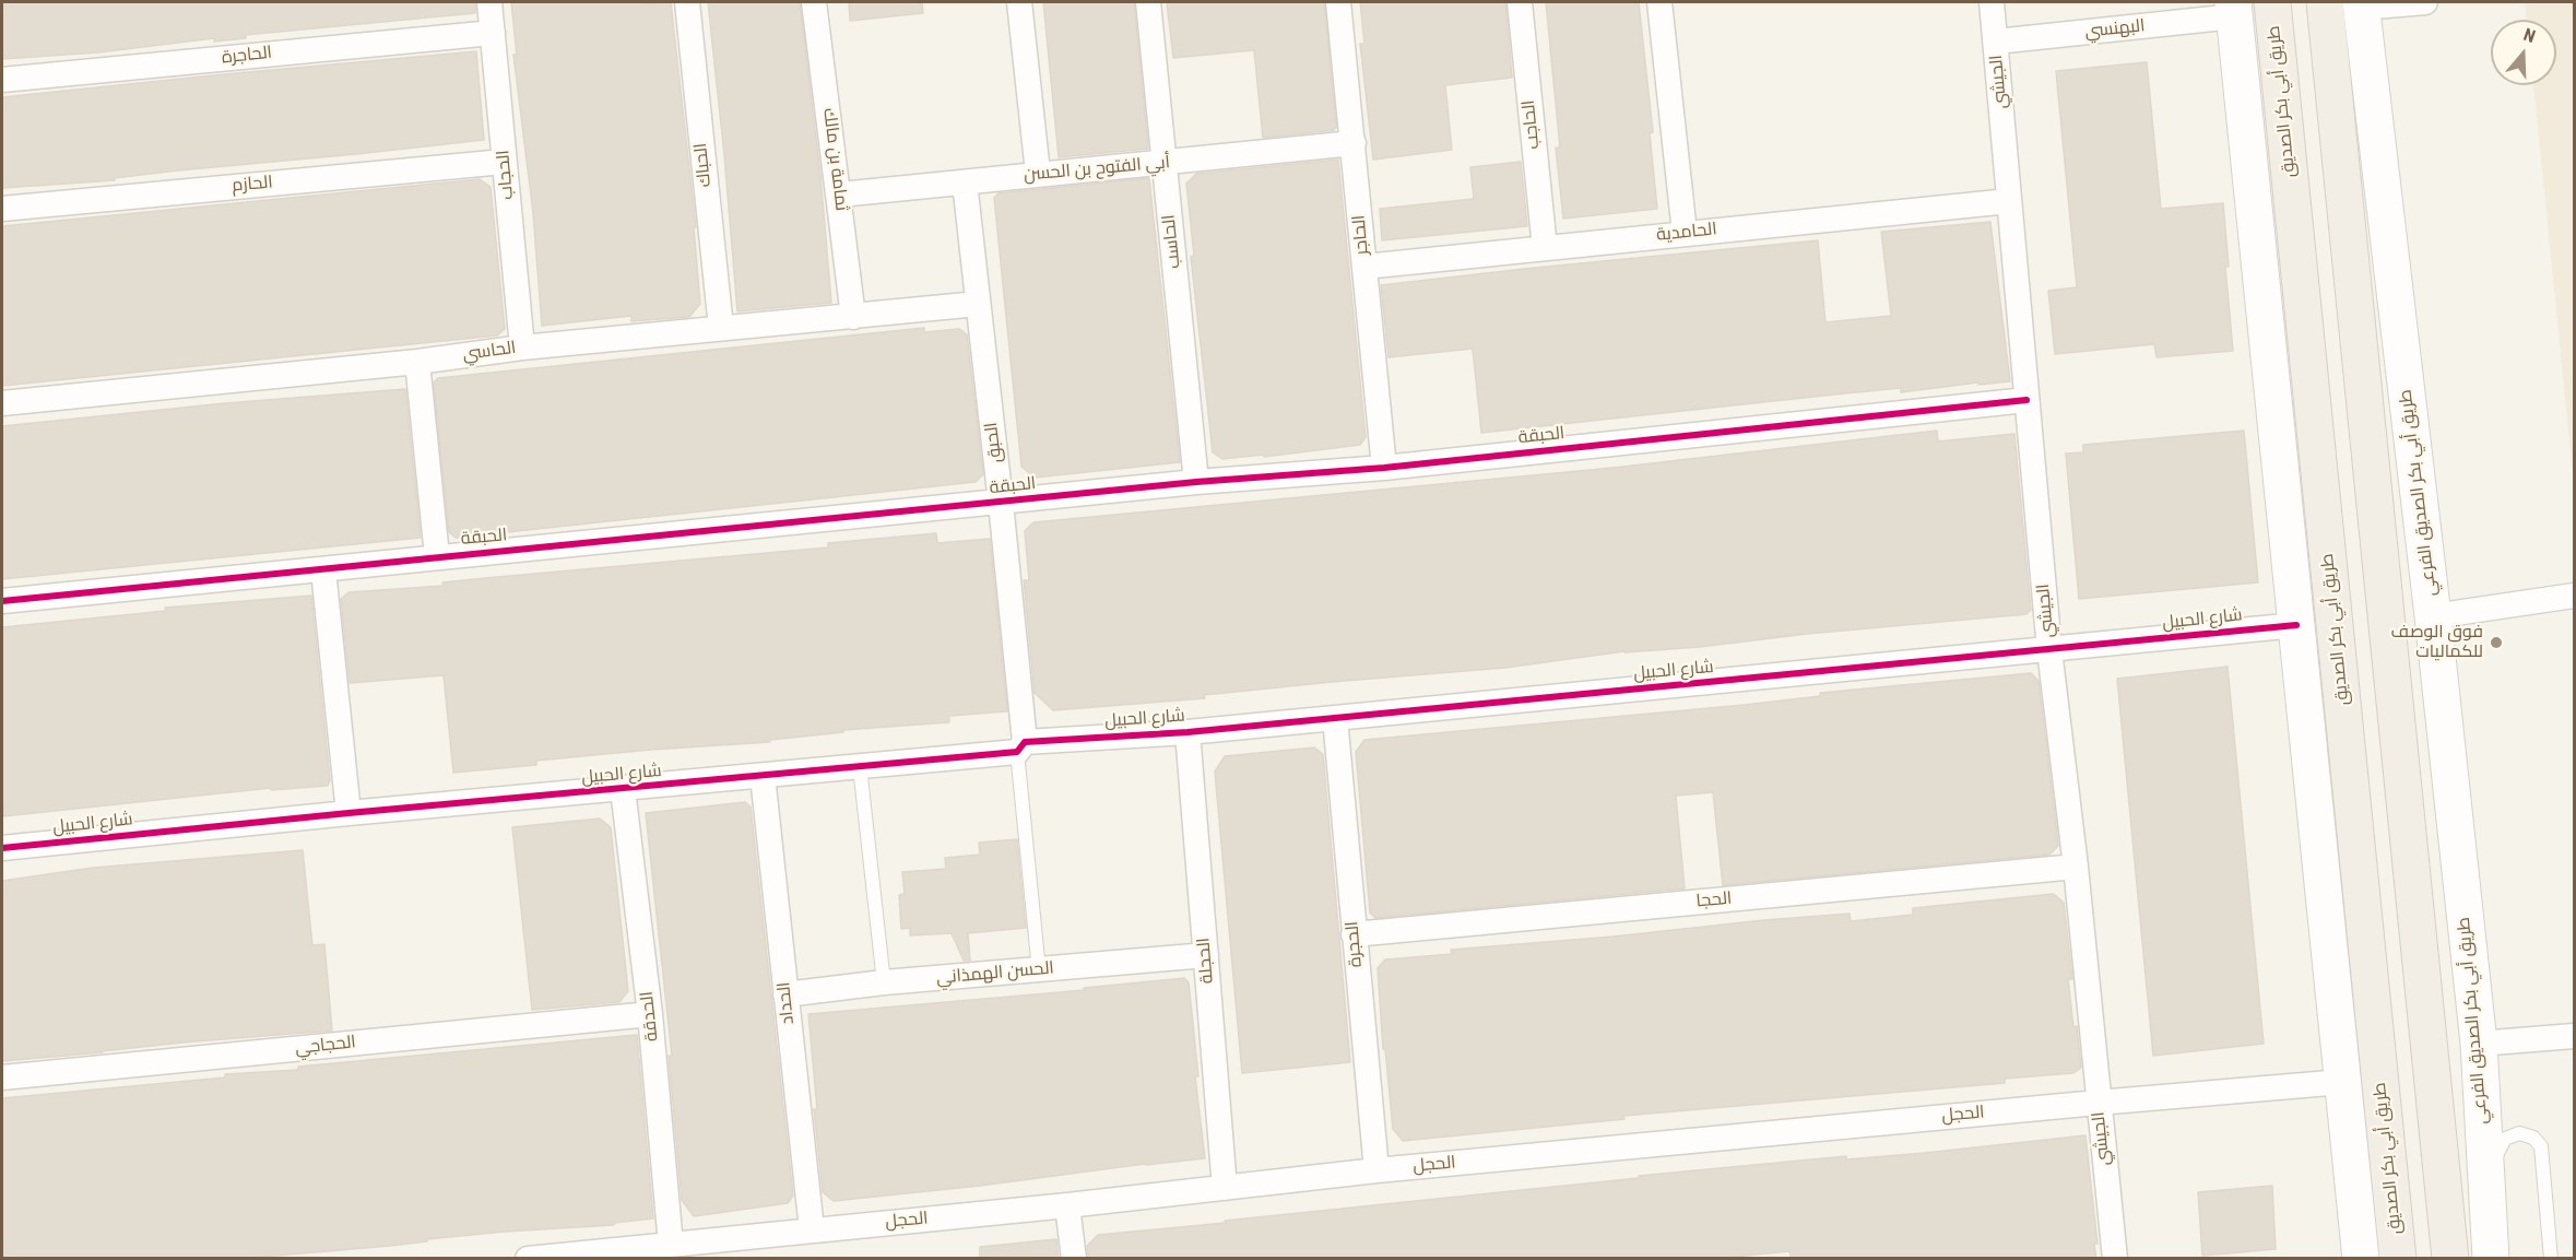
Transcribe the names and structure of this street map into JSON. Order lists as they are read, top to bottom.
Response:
{
  "streets": {
    "main road": ["طريق أبي بكر الصديق"],
    "street": [
      "البهنسي",
      "الحاجرة",
      "الجيشي",
      "الحاجب",
      "ثمامة بن مالك",
      "الحباك",
      "أبي الفتوح بن الحسن",
      "الحجاب",
      "الحازم",
      "الحامدية",
      "الحاجر",
      "الحاسب",
      "الحاسي",
      "الحبقة",
      "الحبق",
      "طريق أبي بكر الصديق الفرعي",
      "شارع الحبيل",
      "الحجا",
      "الحجرة",
      "الحجلة",
      "الحسن الهمذاني",
      "الحداد",
      "الحدقة",
      "الحجاجي",
      "الحجل"
    ]
  },
  "crossings": [
    ["البهنسي", "الجيشي"],
    ["الحاجرة", "الحجاب"],
    ["الجيشي", "الحامدية"],
    ["الجيشي", "الحبقة"],
    ["الجيشي", "شارع الحبيل"],
    ["الجيشي", "الحجا"],
    ["الجيشي", "الحجل"],
    ["الحاجب", "الحامدية"],
    ["ثمامة بن مالك", "أبي الفتوح بن الحسن"],
    ["ثمامة بن مالك", "الحاسي"],
    ["الحباك", "الحاسي"],
    ["أبي الفتوح بن الحسن", "الحاجر"],
    ["أبي الفتوح بن الحسن", "الحاسب"],
    ["أبي الفتوح بن الحسن", "الحبق"],
    ["الحجاب", "الحازم"],
    ["الحجاب", "الحاسي"],
    ["الحامدية", "الحاجر"],
    ["الحاجر", "الحبقة"],
    ["الحاسب", "الحبقة"],
    ["الحاسي", "الحبق"],
    ["الحبقة", "الحبق"],
    ["الحبق", "شارع الحبيل"],
    ["شارع الحبيل", "الحجرة"],
    ["شارع الحبيل", "الحجلة"],
    ["شارع الحبيل", "الحداد"],
    ["شارع الحبيل", "الحدقة"],
    ["الحجا", "الحجرة"],
    ["الحجرة", "الحجل"],
    ["الحجلة", "الحسن الهمذاني"],
    ["الحجلة", "الحجل"],
    ["الحسن الهمذاني", "الحداد"],
    ["الحداد", "الحجل"],
    ["الحدقة", "الحجاجي"],
    ["الحدقة", "الحجل"]
  ],
  "places": ["فوق الوصف للكماليات"],
  "north": "top"
}
